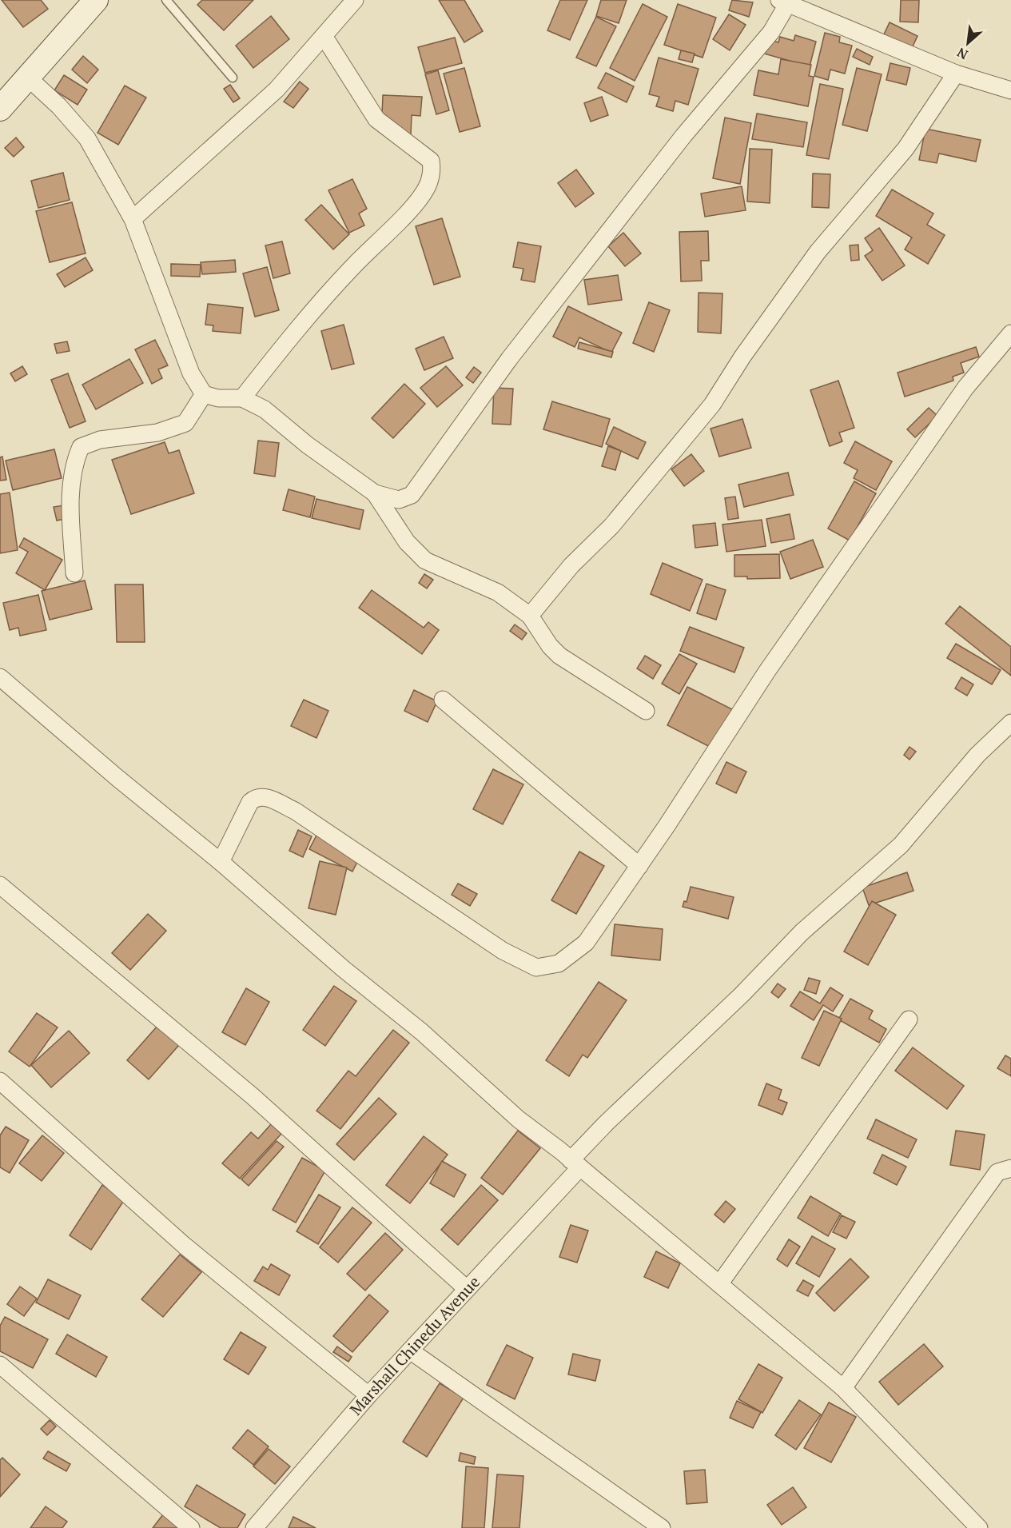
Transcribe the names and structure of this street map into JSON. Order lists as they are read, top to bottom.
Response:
{
  "streets": {
    "street": ["Marshall Chinedu Avenue"]
  },
  "north": "bottom left"
}
